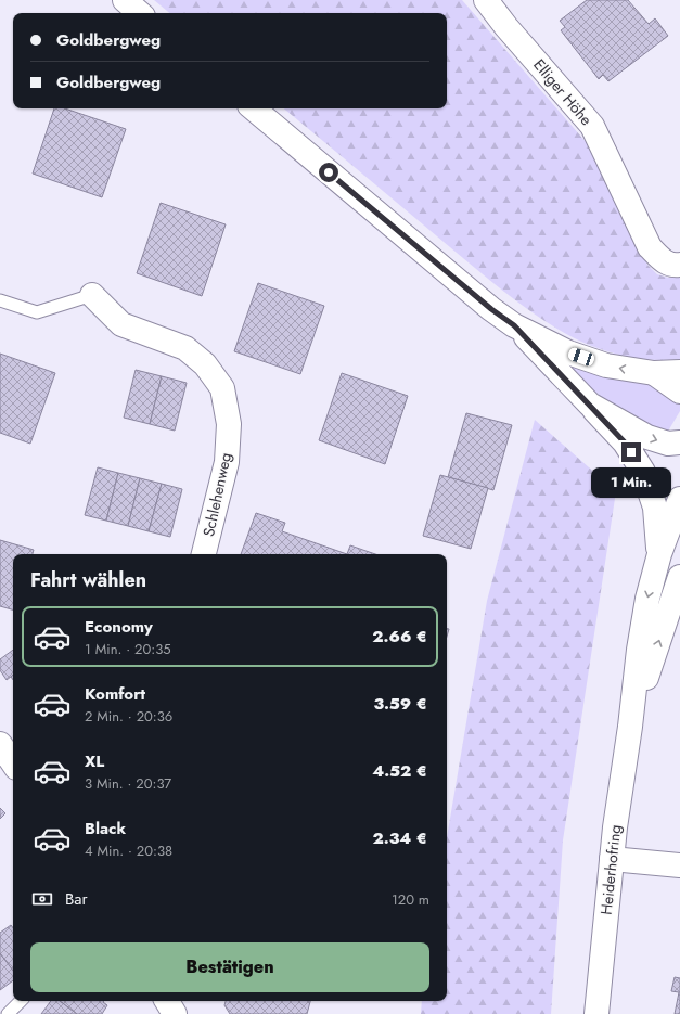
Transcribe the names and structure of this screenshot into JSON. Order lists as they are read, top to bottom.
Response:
{
  "streets": {
    "street": ["Elliger Höhe", "Schlehenweg", "Heiderhofring"]
  },
  "page": {
    "banner": ["Goldbergweg", "Goldbergweg"],
    "bubble": "1 Min.",
    "heading": "Fahrt wählen",
    "list": [
      {
        "name": "Economy",
        "note": "1 Min. · 20:35",
        "value": "2.66 €"
      },
      {
        "name": "Komfort",
        "note": "2 Min. · 20:36",
        "value": "3.59 €"
      },
      {
        "name": "XL",
        "note": "3 Min. · 20:37",
        "value": "4.52 €"
      },
      {
        "name": "Black",
        "note": "4 Min. · 20:38",
        "value": "2.34 €"
      }
    ],
    "pay": ["Bar", "120 m"],
    "buttons": "Bestätigen"
  }
}
